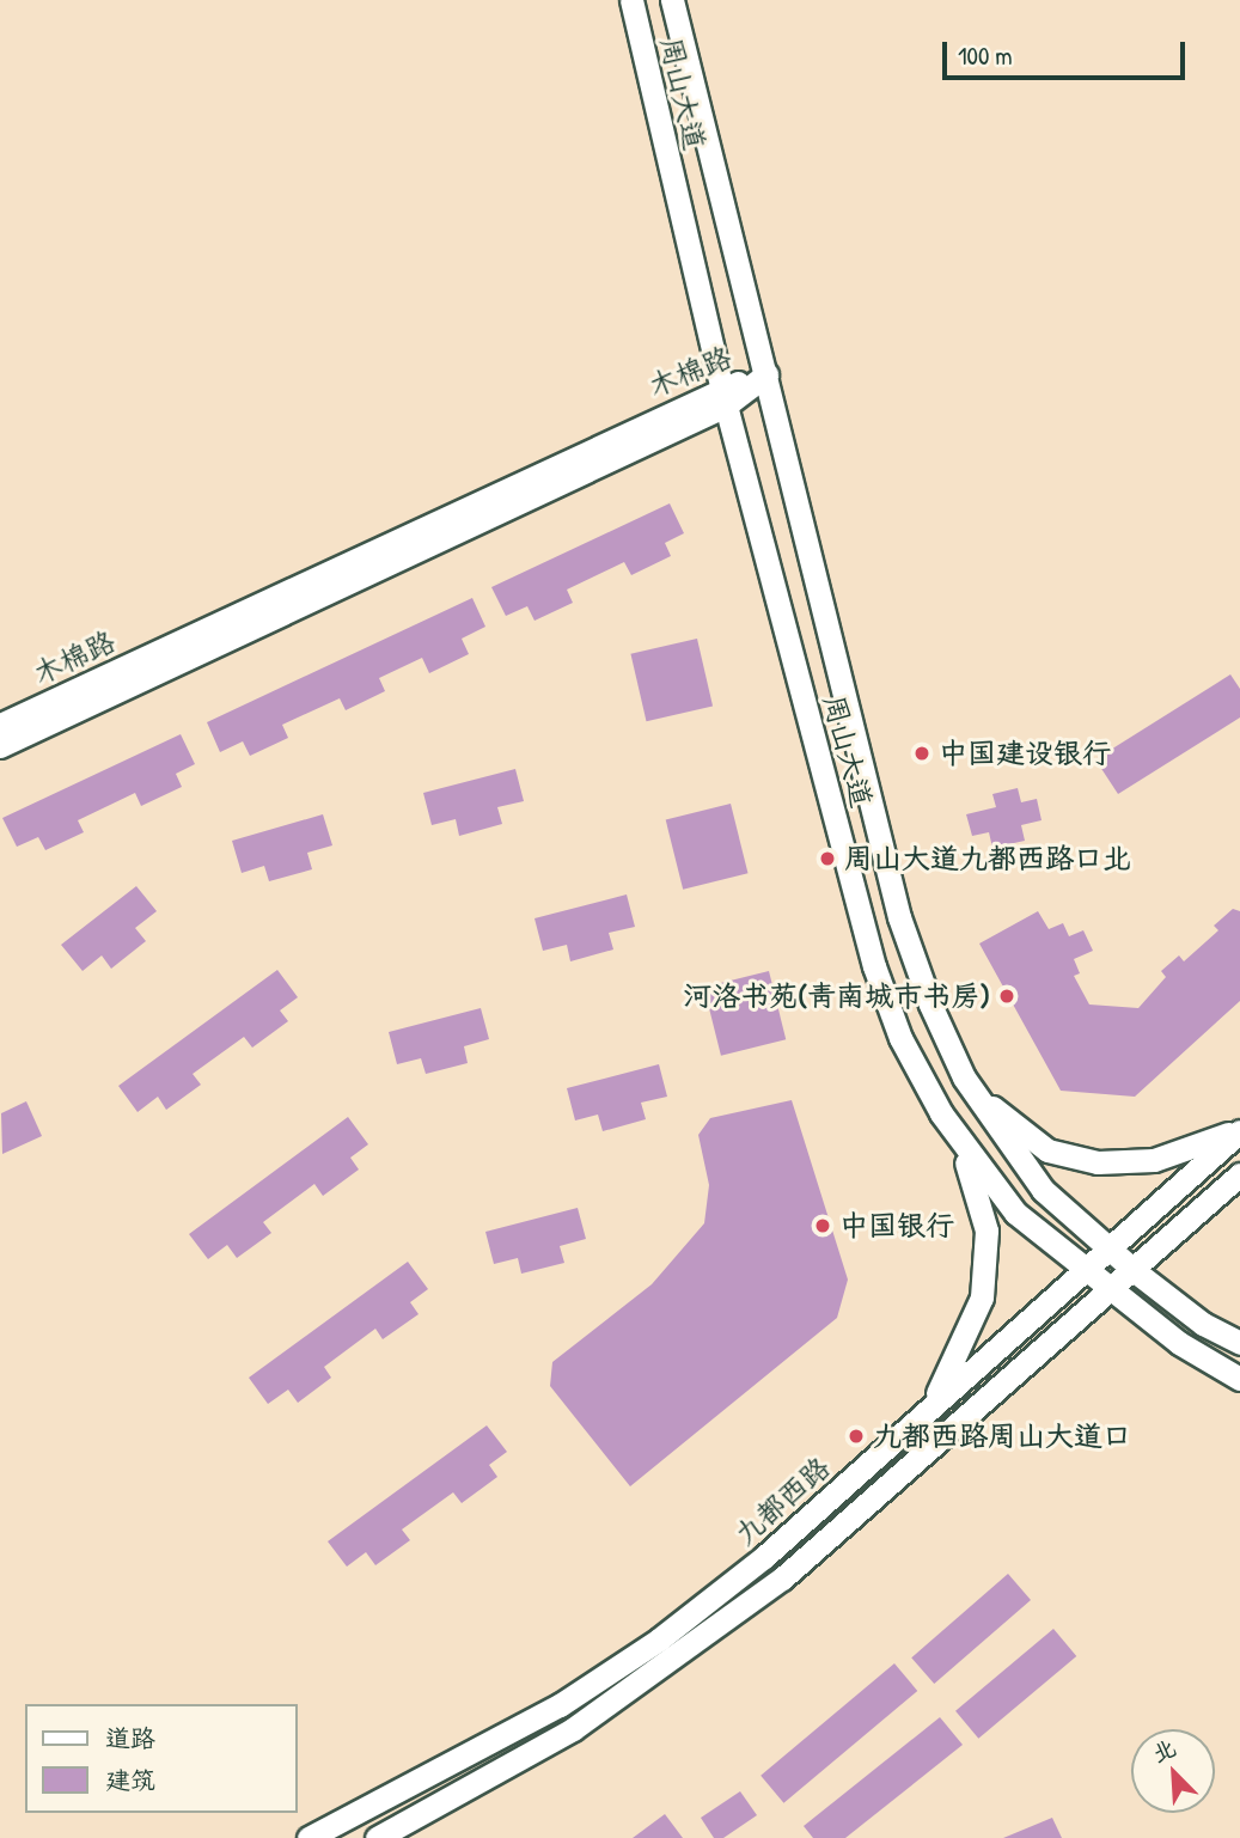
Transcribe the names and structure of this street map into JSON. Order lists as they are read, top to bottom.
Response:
{
  "streets": {
    "main road": ["周山大道", "木棉路", "九都西路"]
  },
  "crossings": [
    ["周山大道", "木棉路"],
    ["周山大道", "九都西路"]
  ],
  "places": [
    "中国建设银行",
    "周山大道九都西路口北",
    "河洛书苑(青南城市书房)",
    "中国银行",
    "九都西路周山大道口"
  ],
  "legend": ["道路", "建筑"],
  "scale_bar": "100 m",
  "north": "top left"
}
